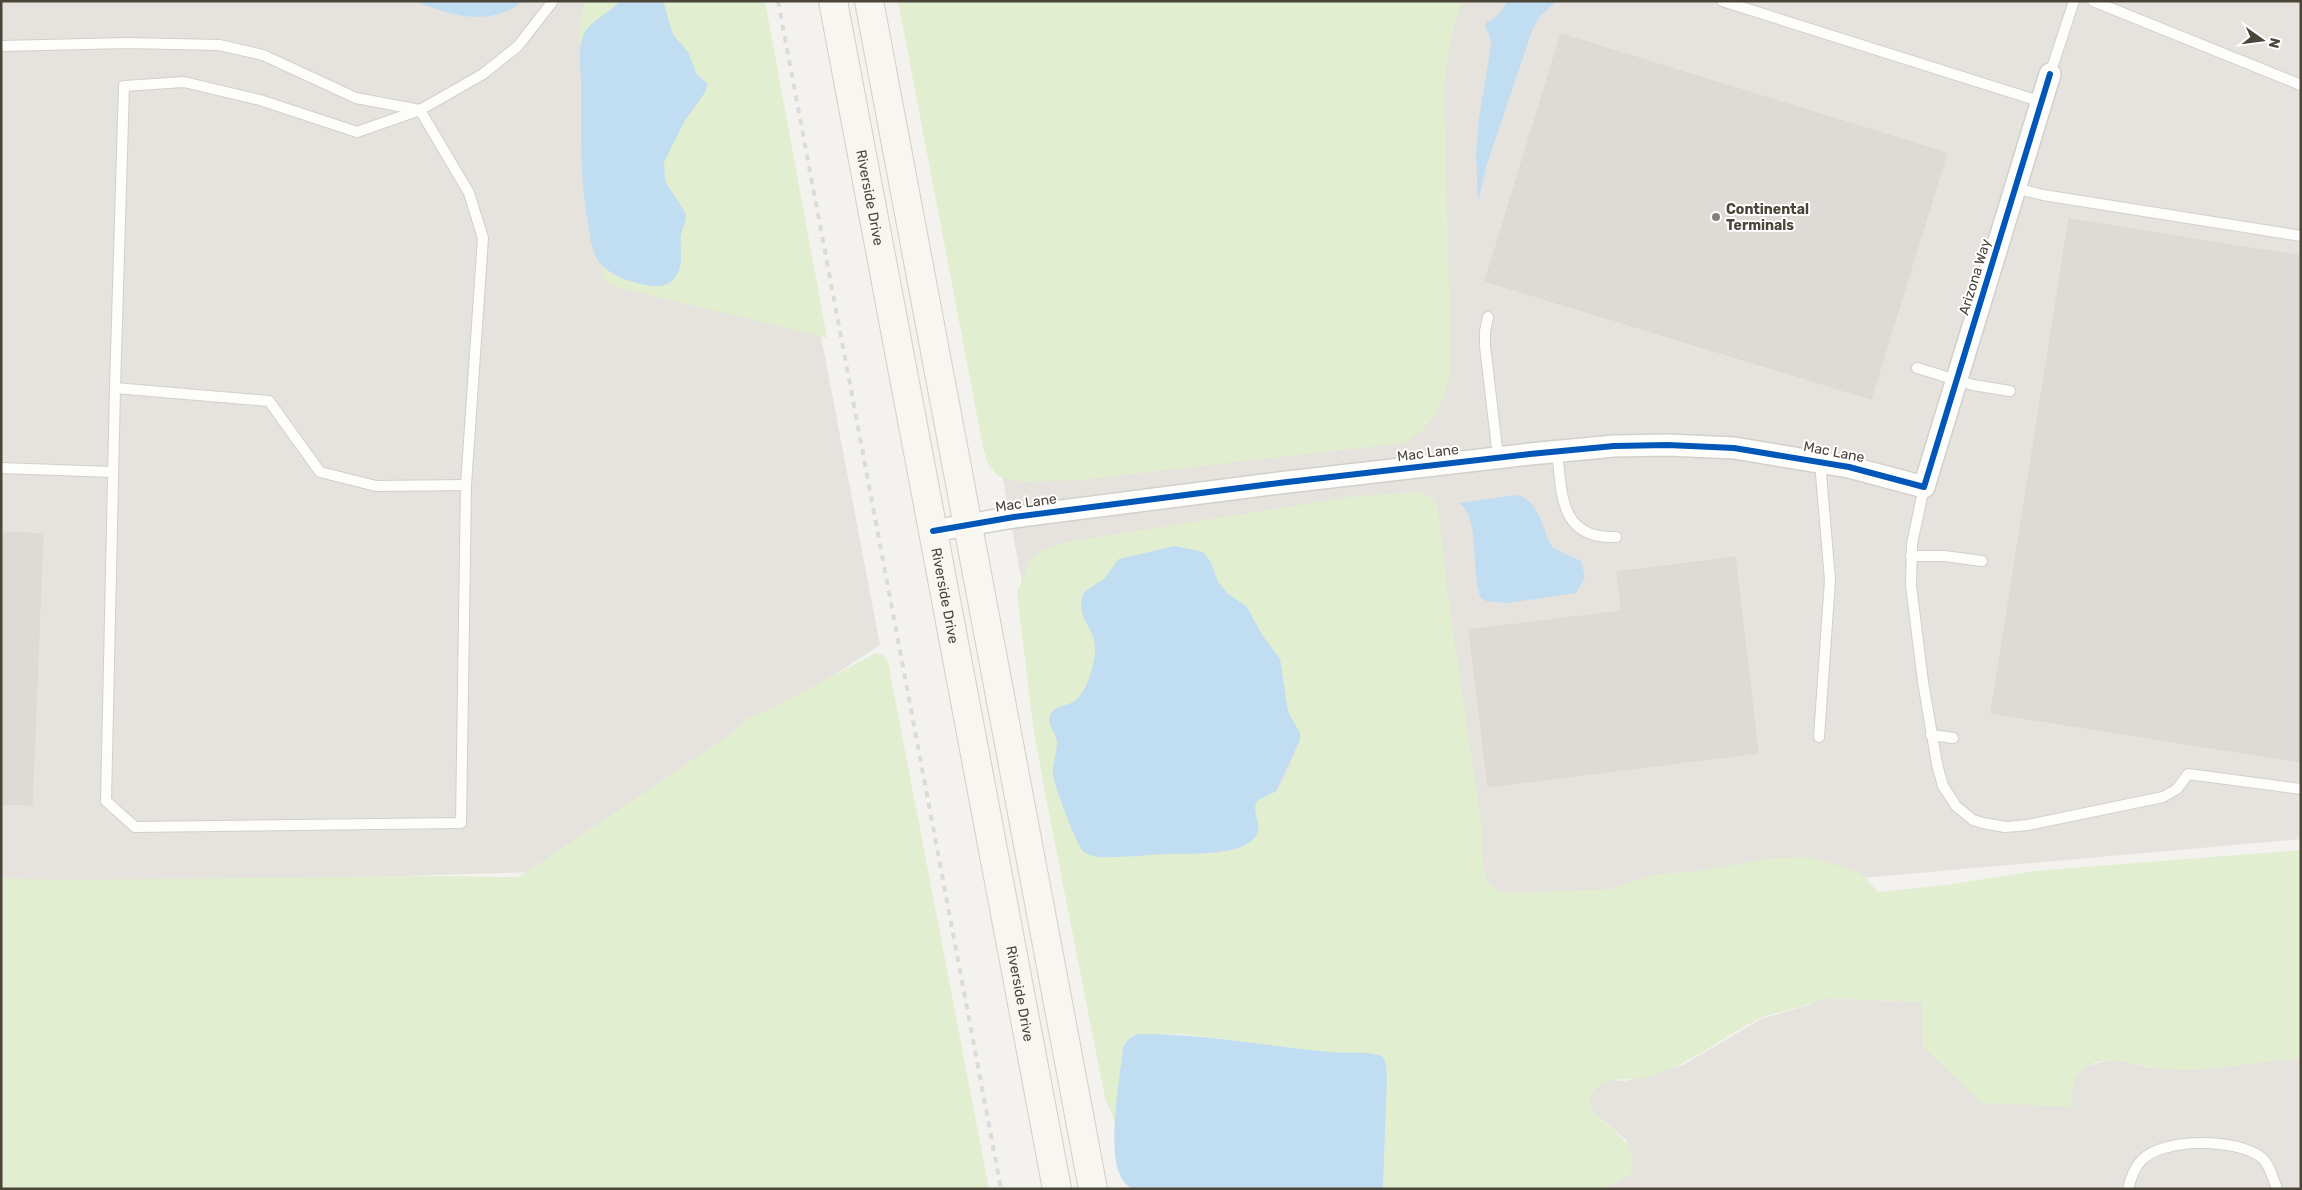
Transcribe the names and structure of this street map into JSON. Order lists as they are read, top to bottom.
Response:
{
  "streets": {
    "main road": ["Riverside Drive"],
    "street": ["Arizona Way", "Mac Lane"]
  },
  "crossings": [
    ["Riverside Drive", "Mac Lane"],
    ["Arizona Way", "Mac Lane"]
  ],
  "places": ["Continental Terminals"],
  "north": "right"
}
